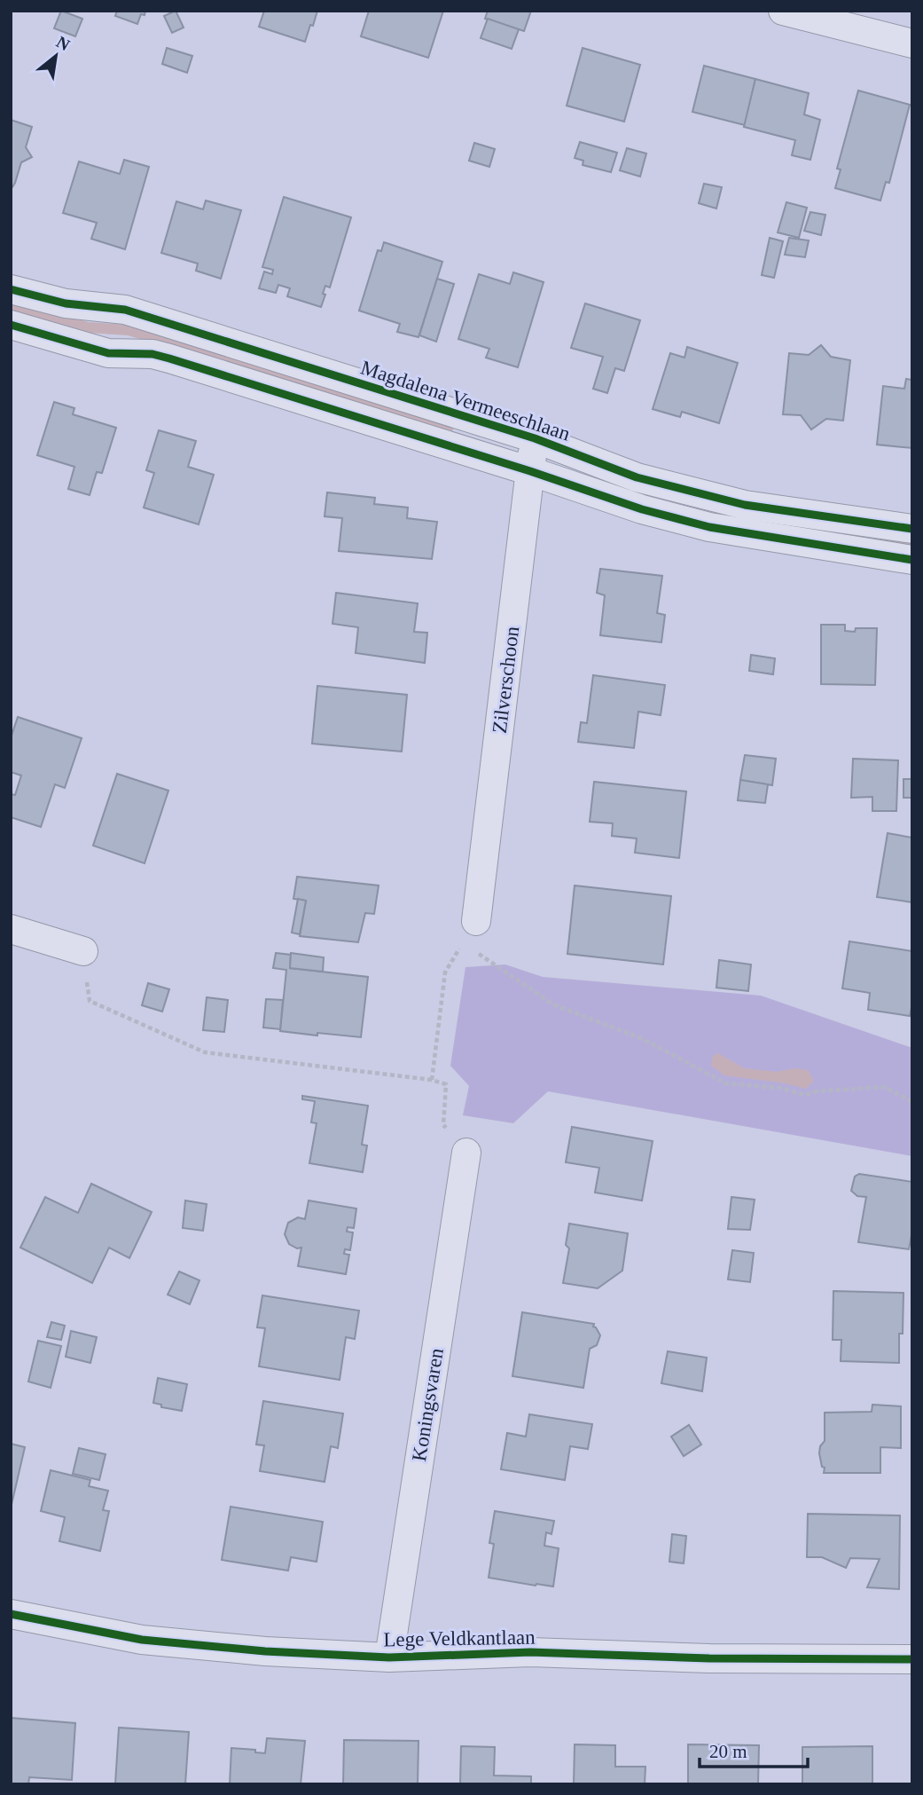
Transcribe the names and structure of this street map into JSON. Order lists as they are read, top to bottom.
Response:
{
  "streets": {
    "street": [
      "Magdalena Vermeeschlaan",
      "Zilverschoon",
      "Koningsvaren",
      "Lege Veldkantlaan"
    ]
  },
  "crossings": [
    ["Magdalena Vermeeschlaan", "Zilverschoon"],
    ["Koningsvaren", "Lege Veldkantlaan"]
  ],
  "scale_bar": "20 m",
  "north": "top right"
}
